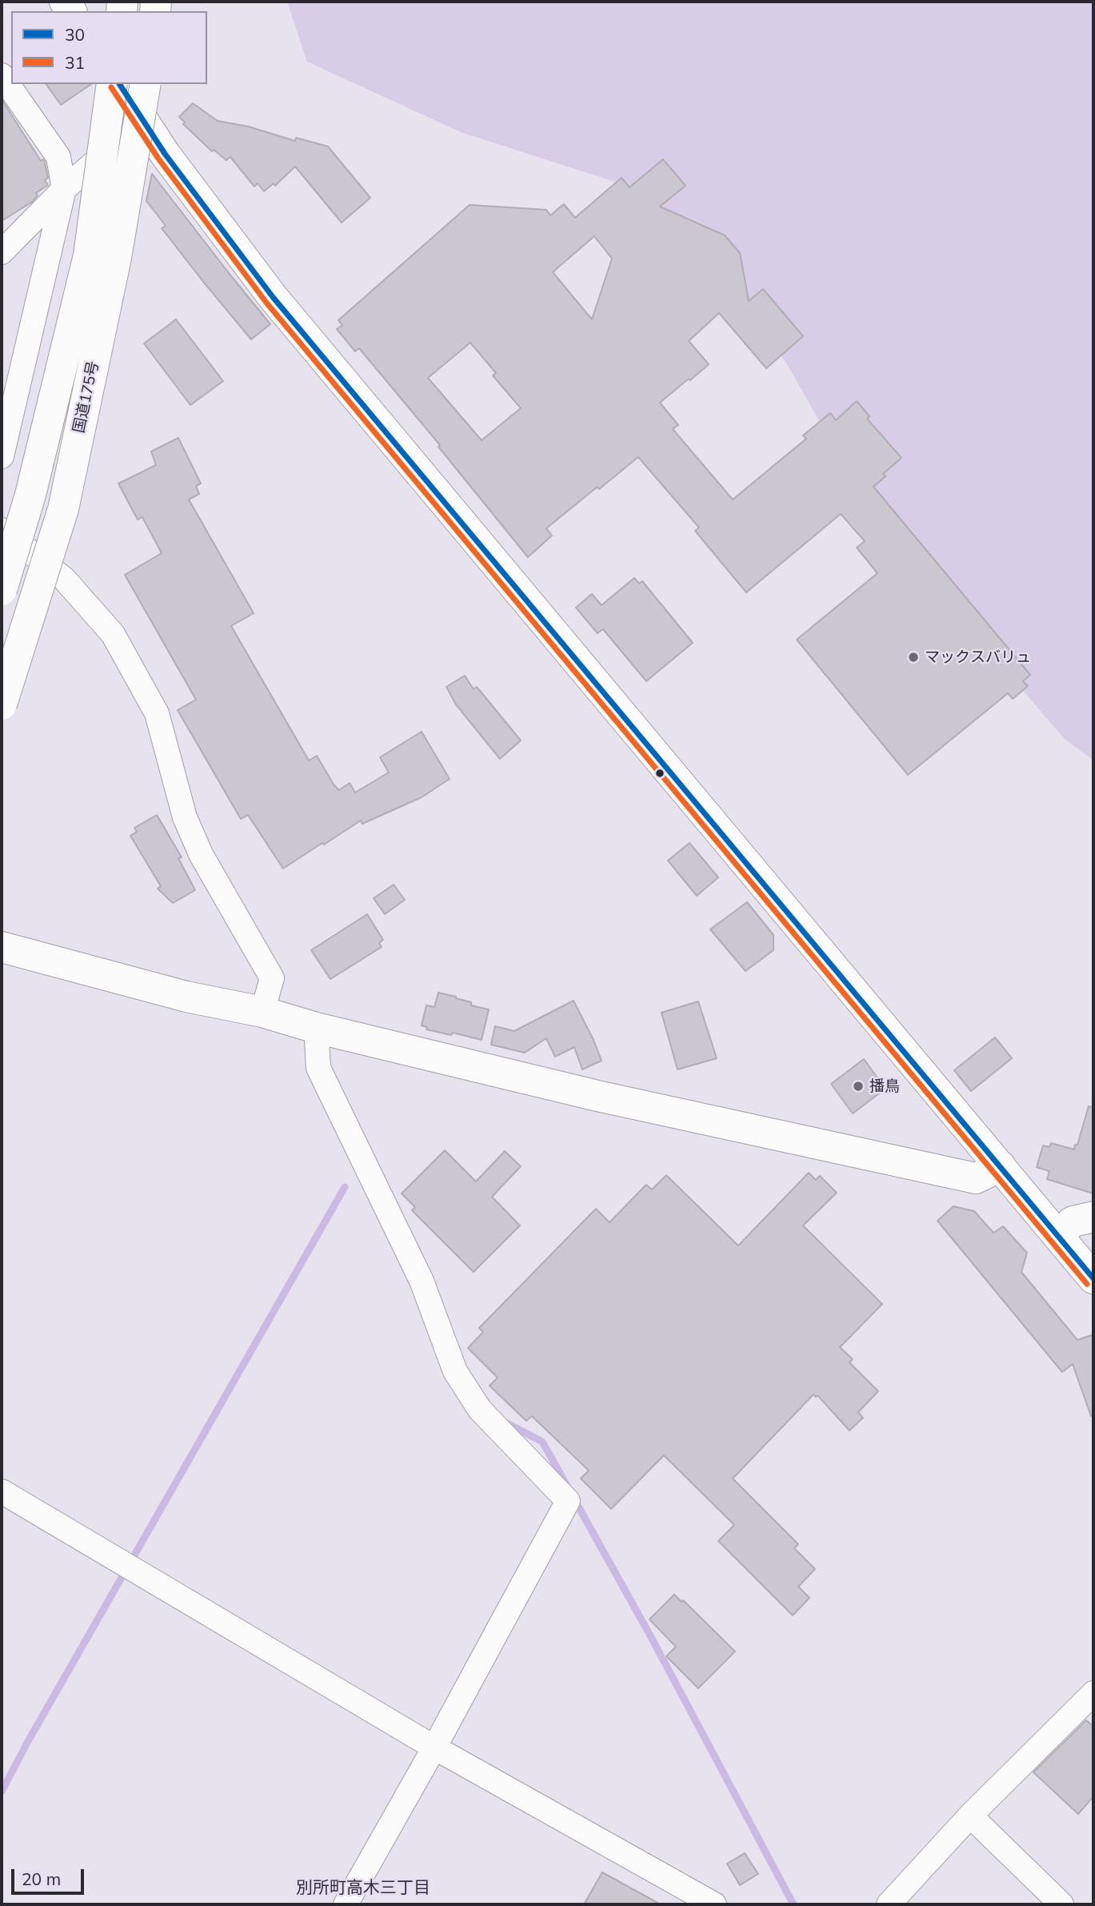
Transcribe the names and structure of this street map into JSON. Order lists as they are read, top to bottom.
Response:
{
  "streets": {
    "main road": ["国道175号"]
  },
  "districts": ["別所町高木三丁目"],
  "places": ["マックスバリュ", "播鳥"],
  "lines": ["transit line 30", "transit line 31"],
  "legend": ["30", "31"],
  "scale_bar": "20 m"
}
